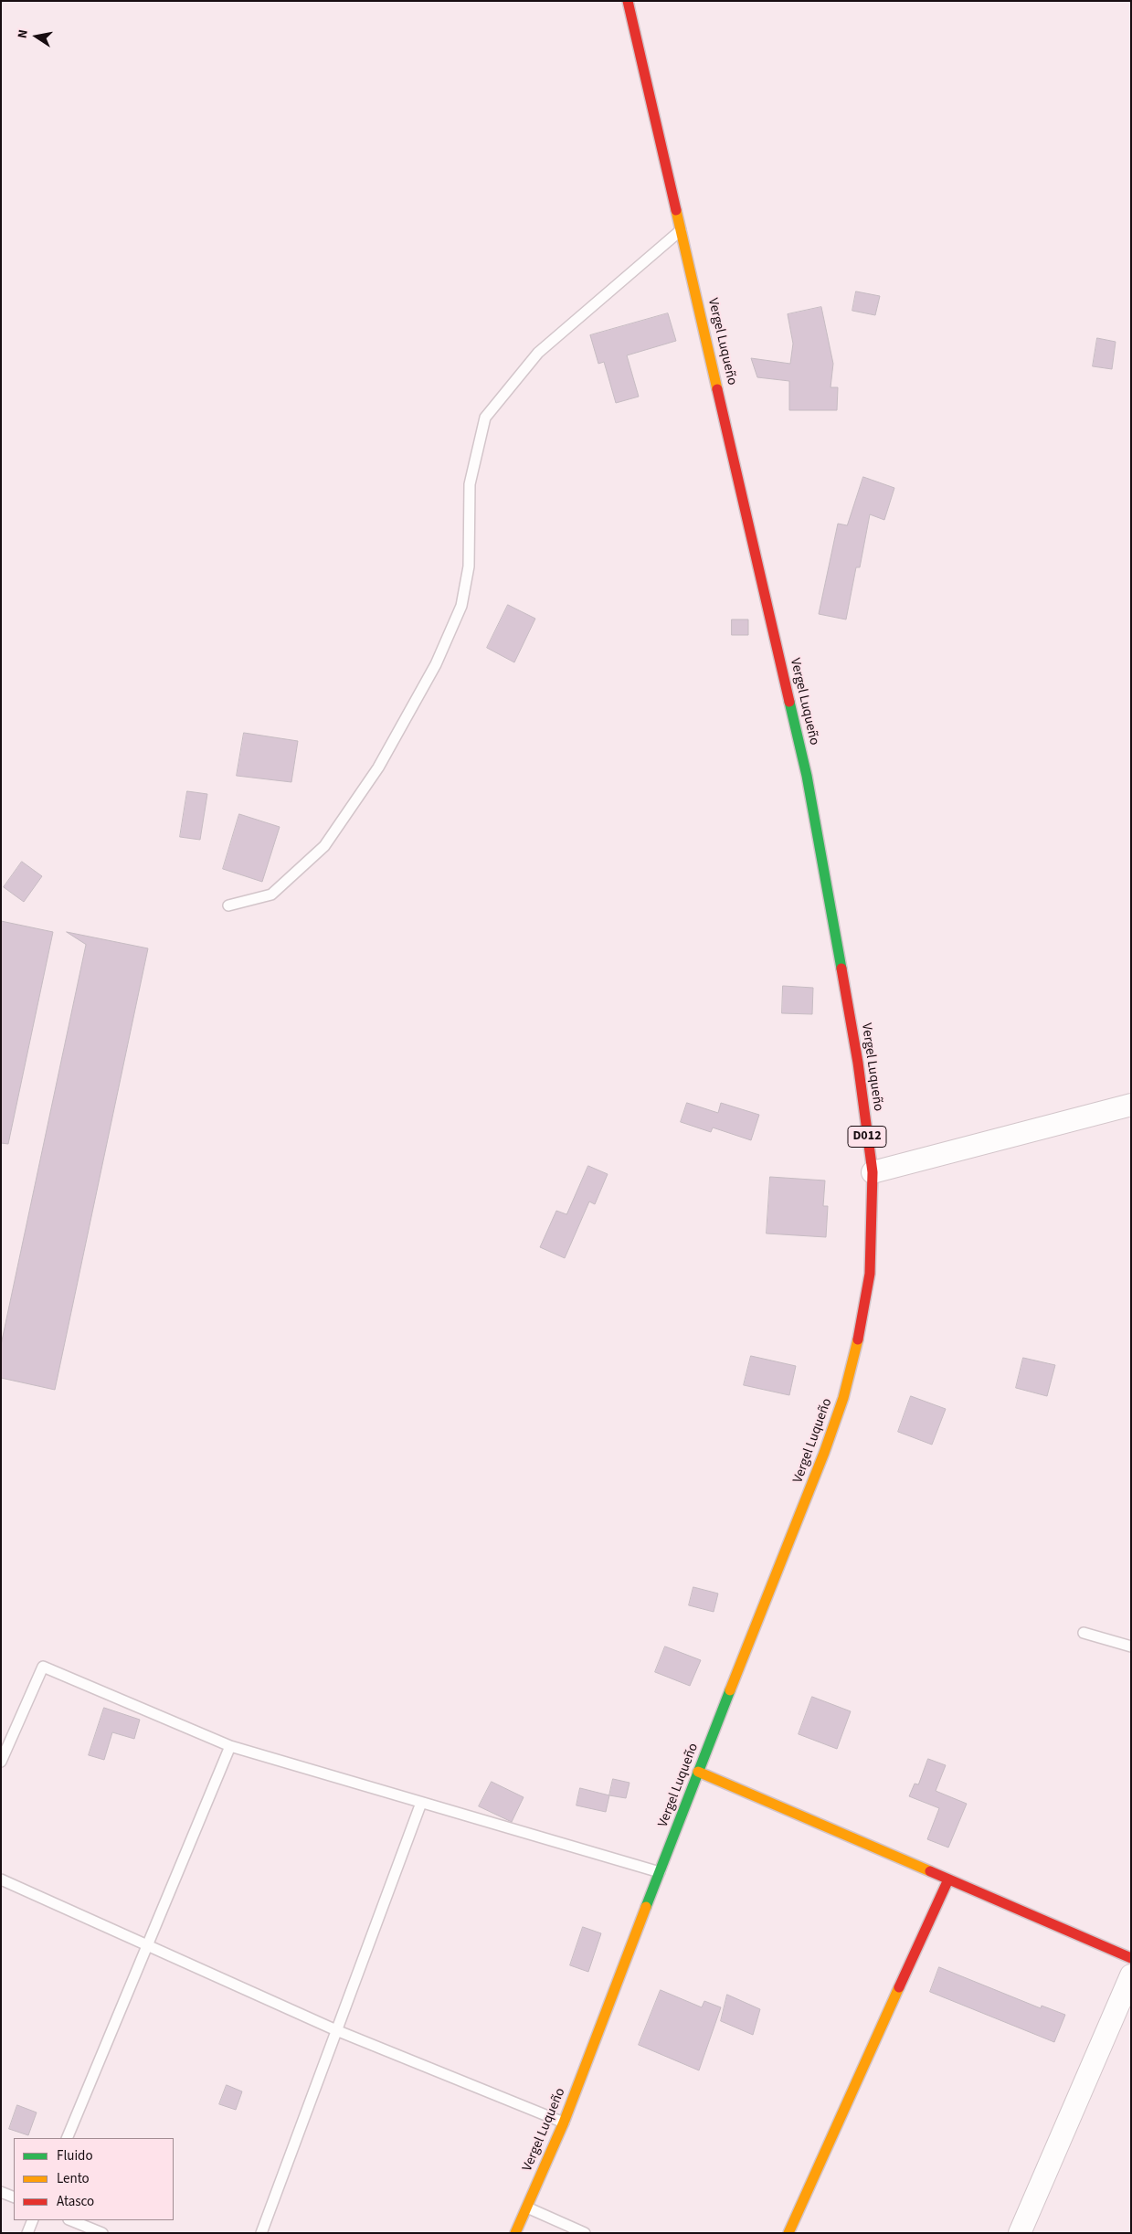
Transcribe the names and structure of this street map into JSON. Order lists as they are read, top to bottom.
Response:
{
  "streets": {
    "main road": ["Vergel Luqueño", "D012"]
  },
  "legend": ["Fluido", "Lento", "Atasco"],
  "north": "left"
}
